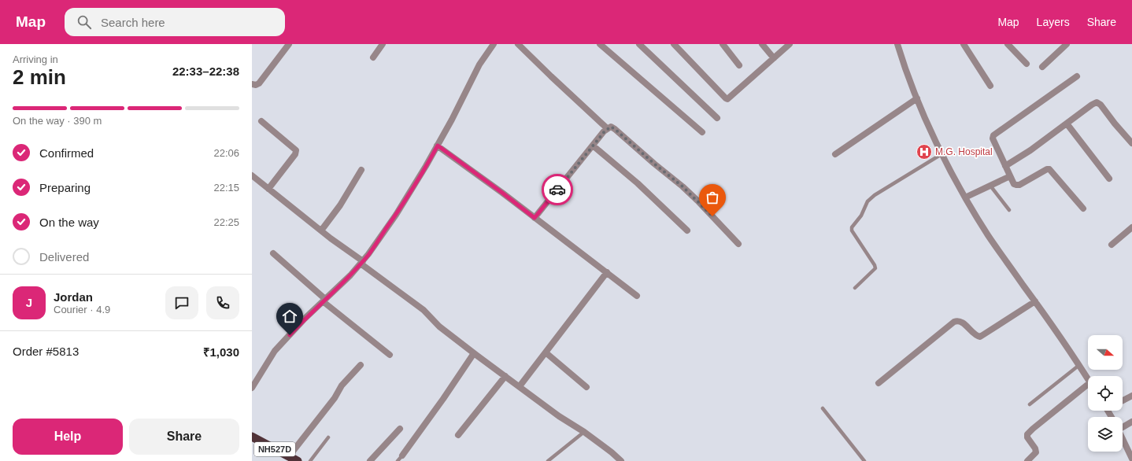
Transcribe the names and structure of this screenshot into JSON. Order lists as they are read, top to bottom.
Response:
{
  "streets": {
    "highway": ["NH527D"]
  },
  "places": {
    "hospital": ["M.G. Hospital"]
  },
  "north": "right",
  "page": {
    "header": "Map",
    "search": "Search here",
    "nav": ["Map", "Layers", "Share"],
    "heading": ["2 min", "Arriving in", "22:33–22:38"],
    "panel": [
      "Jordan",
      "Courier · 4.9",
      "Order #5813",
      "₹1,030"
    ],
    "bar": "On the way · 390 m",
    "list": [
      ["Confirmed", "22:06"],
      ["Preparing", "22:15"],
      ["On the way", "22:25"],
      "Delivered"
    ],
    "round": "J",
    "buttons": ["Help", "Share"]
  }
}
